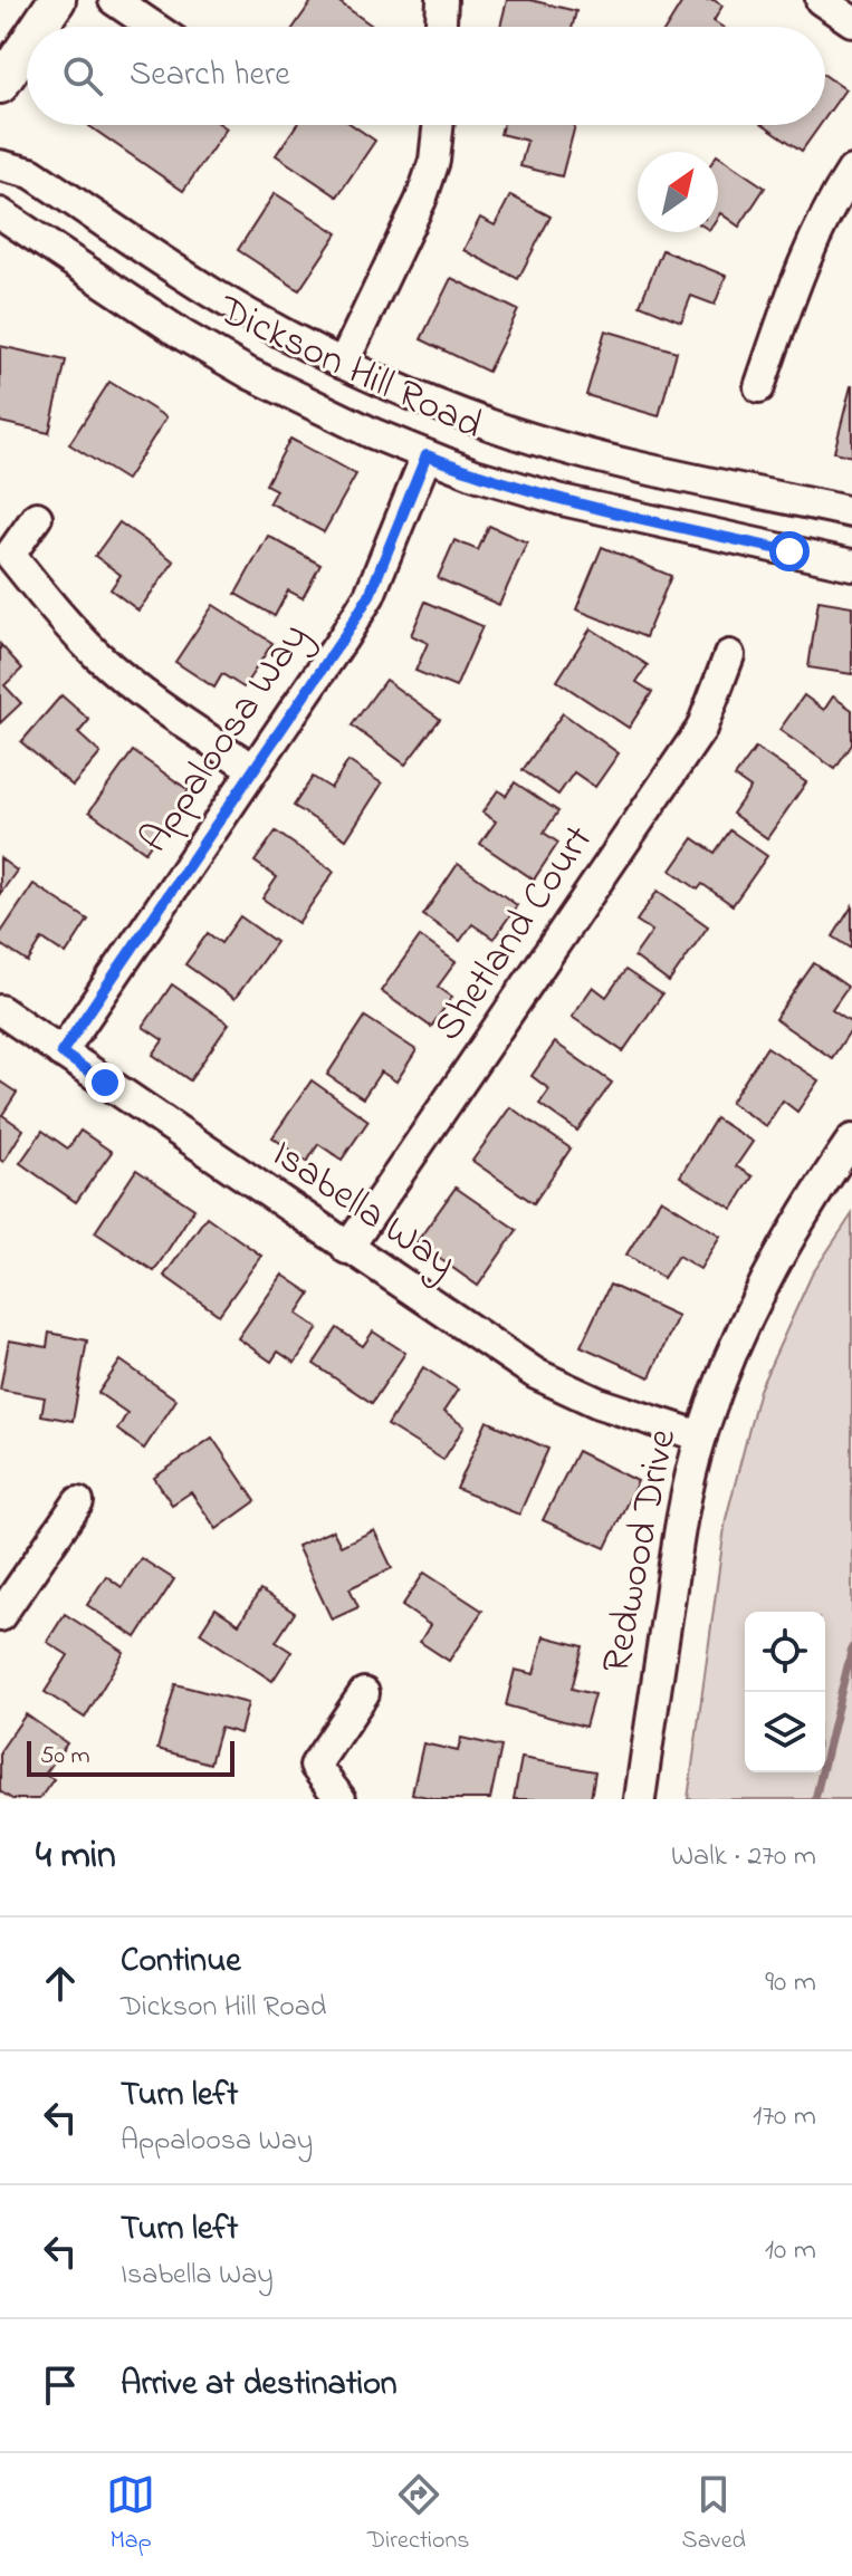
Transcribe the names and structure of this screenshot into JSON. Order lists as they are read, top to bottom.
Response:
{
  "streets": {
    "street": [
      "Dickson Hill Road",
      "Appaloosa Way",
      "Shetland Court",
      "Isabella Way",
      "Redwood Drive"
    ]
  },
  "crossings": [
    ["Dickson Hill Road", "Appaloosa Way"],
    ["Appaloosa Way", "Isabella Way"],
    ["Shetland Court", "Isabella Way"],
    ["Isabella Way", "Redwood Drive"]
  ],
  "scale_bar": "50 m",
  "north": "top right",
  "page": {
    "search": "Search here",
    "scale": "50 m",
    "heading": ["4 min", "Walk · 270 m"],
    "list": [
      ["Continue", "Dickson Hill Road", "90 m"],
      ["Turn left", "Appaloosa Way", "170 m"],
      ["Turn left", "Isabella Way", "10 m"],
      "Arrive at destination"
    ],
    "nav": ["Map", "Directions", "Saved"]
  }
}
